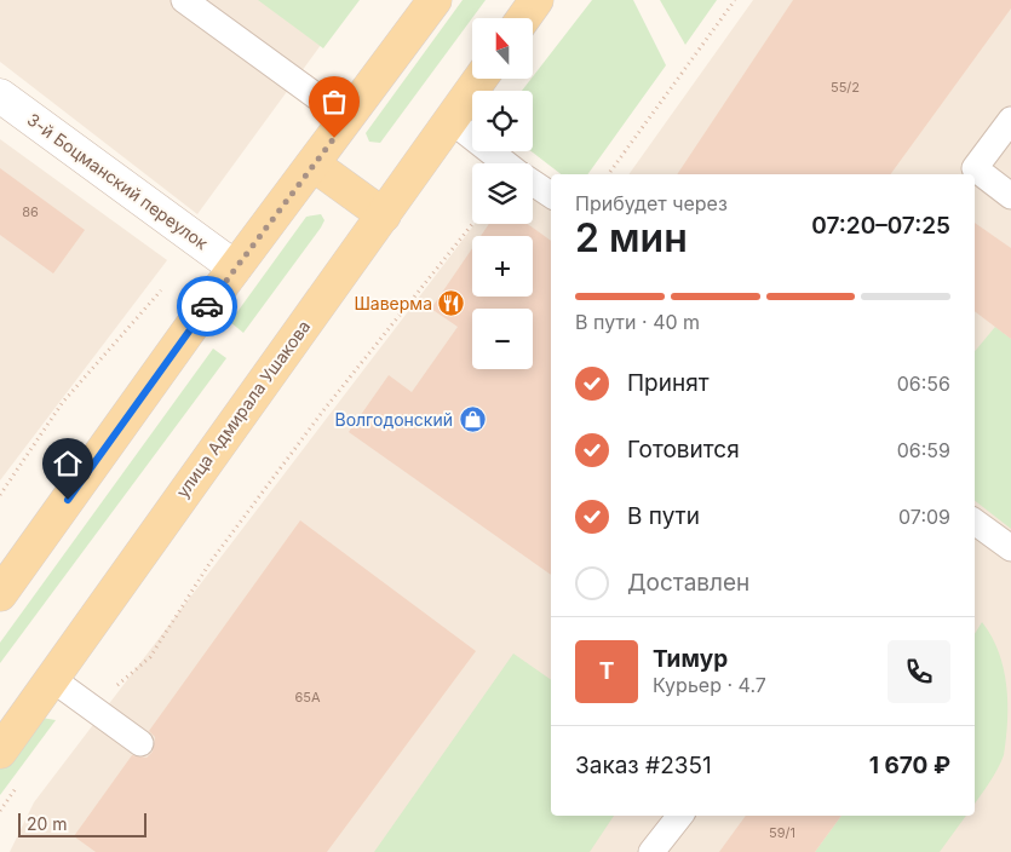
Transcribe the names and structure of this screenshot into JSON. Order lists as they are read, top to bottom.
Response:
{
  "streets": {
    "main road": ["улица Адмирала Ушакова"],
    "street": ["3-й Боцманский переулок"]
  },
  "places": {
    "restaurant": ["Шаверма"],
    "shop": ["Волгодонский"]
  },
  "house_numbers": [
    "55/2",
    "86",
    "65А",
    "59/1"
  ],
  "scale_bar": "20 m",
  "north": "top",
  "page": {
    "map_buttons": ["+", "−"],
    "heading": ["2 мин", "Прибудет через", "07:20–07:25"],
    "panel": [
      "Тимур",
      "Курьер · 4.7",
      "Заказ #2351",
      "1 670 ₽"
    ],
    "bar": "В пути · 40 m",
    "list": [
      ["Принят", "06:56"],
      ["Готовится", "06:59"],
      ["В пути", "07:09"],
      "Доставлен"
    ],
    "round": "Т",
    "scale": "20 m"
  }
}
